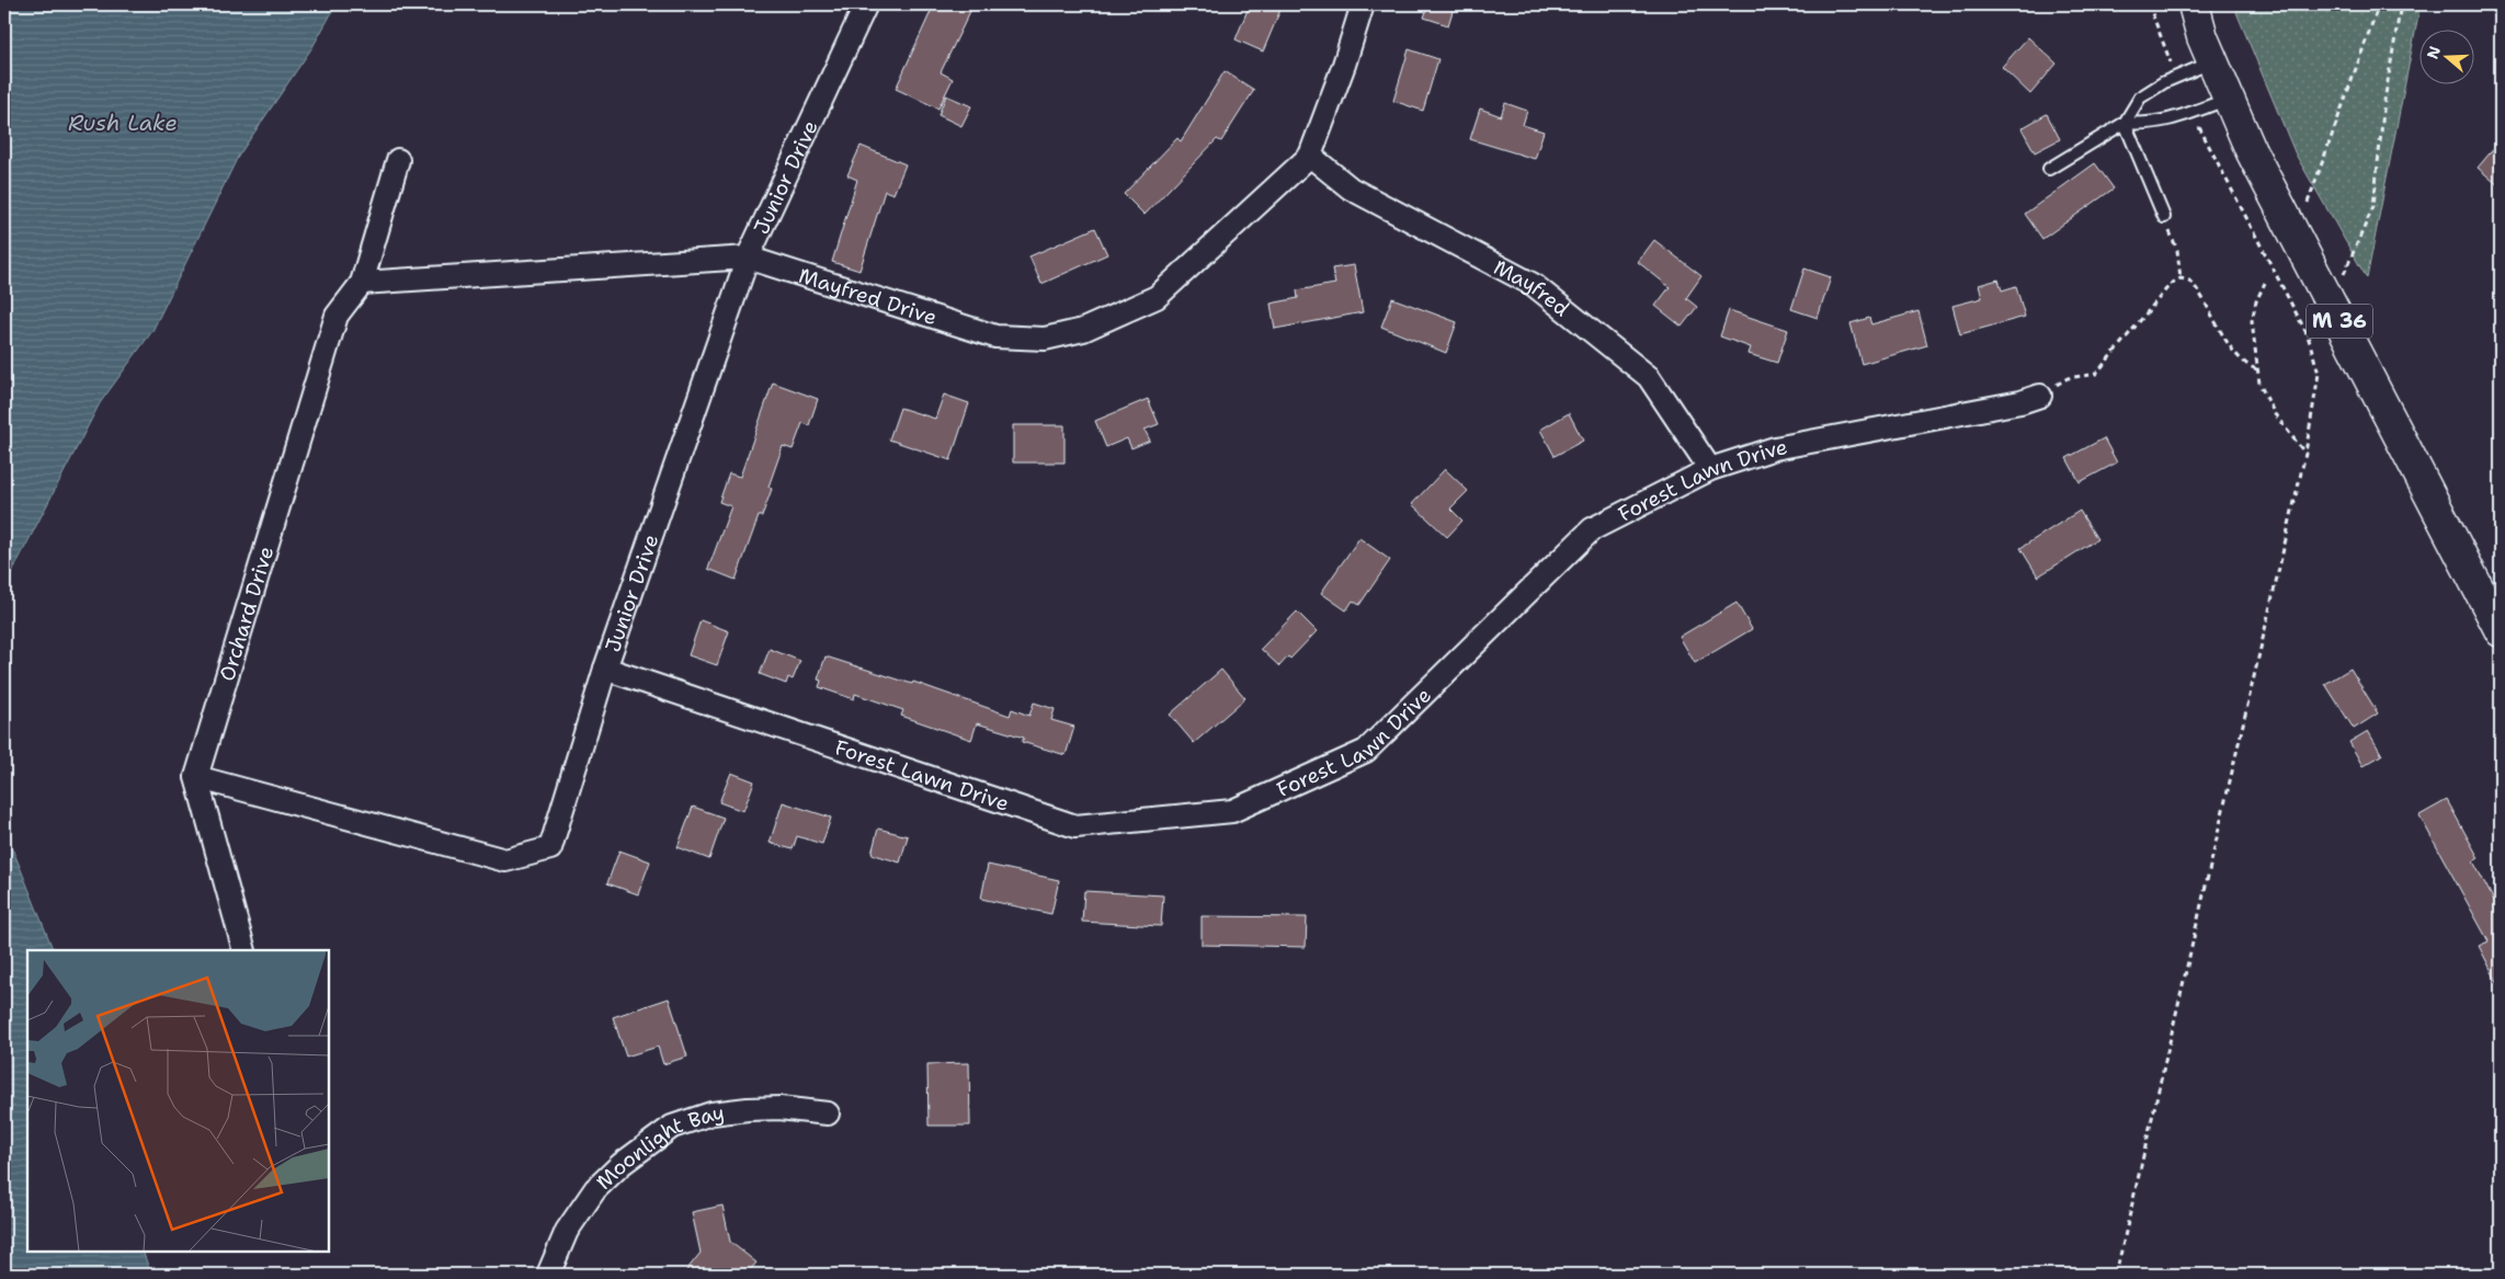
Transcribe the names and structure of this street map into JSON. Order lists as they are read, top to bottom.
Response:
{
  "streets": {
    "main road": ["M 36"],
    "street": [
      "Junior Drive",
      "Mayfred",
      "Mayfred Drive",
      "Forest Lawn Drive",
      "Orchard Drive",
      "Moonlight Bay"
    ]
  },
  "crossings": [
    ["Junior Drive", "Mayfred Drive"],
    ["Junior Drive", "Forest Lawn Drive"],
    ["Junior Drive", "Orchard Drive"],
    ["Mayfred", "Mayfred Drive"],
    ["Mayfred", "Forest Lawn Drive"],
    ["Mayfred Drive", "Orchard Drive"]
  ],
  "water": ["Rush Lake"],
  "north": "left"
}
